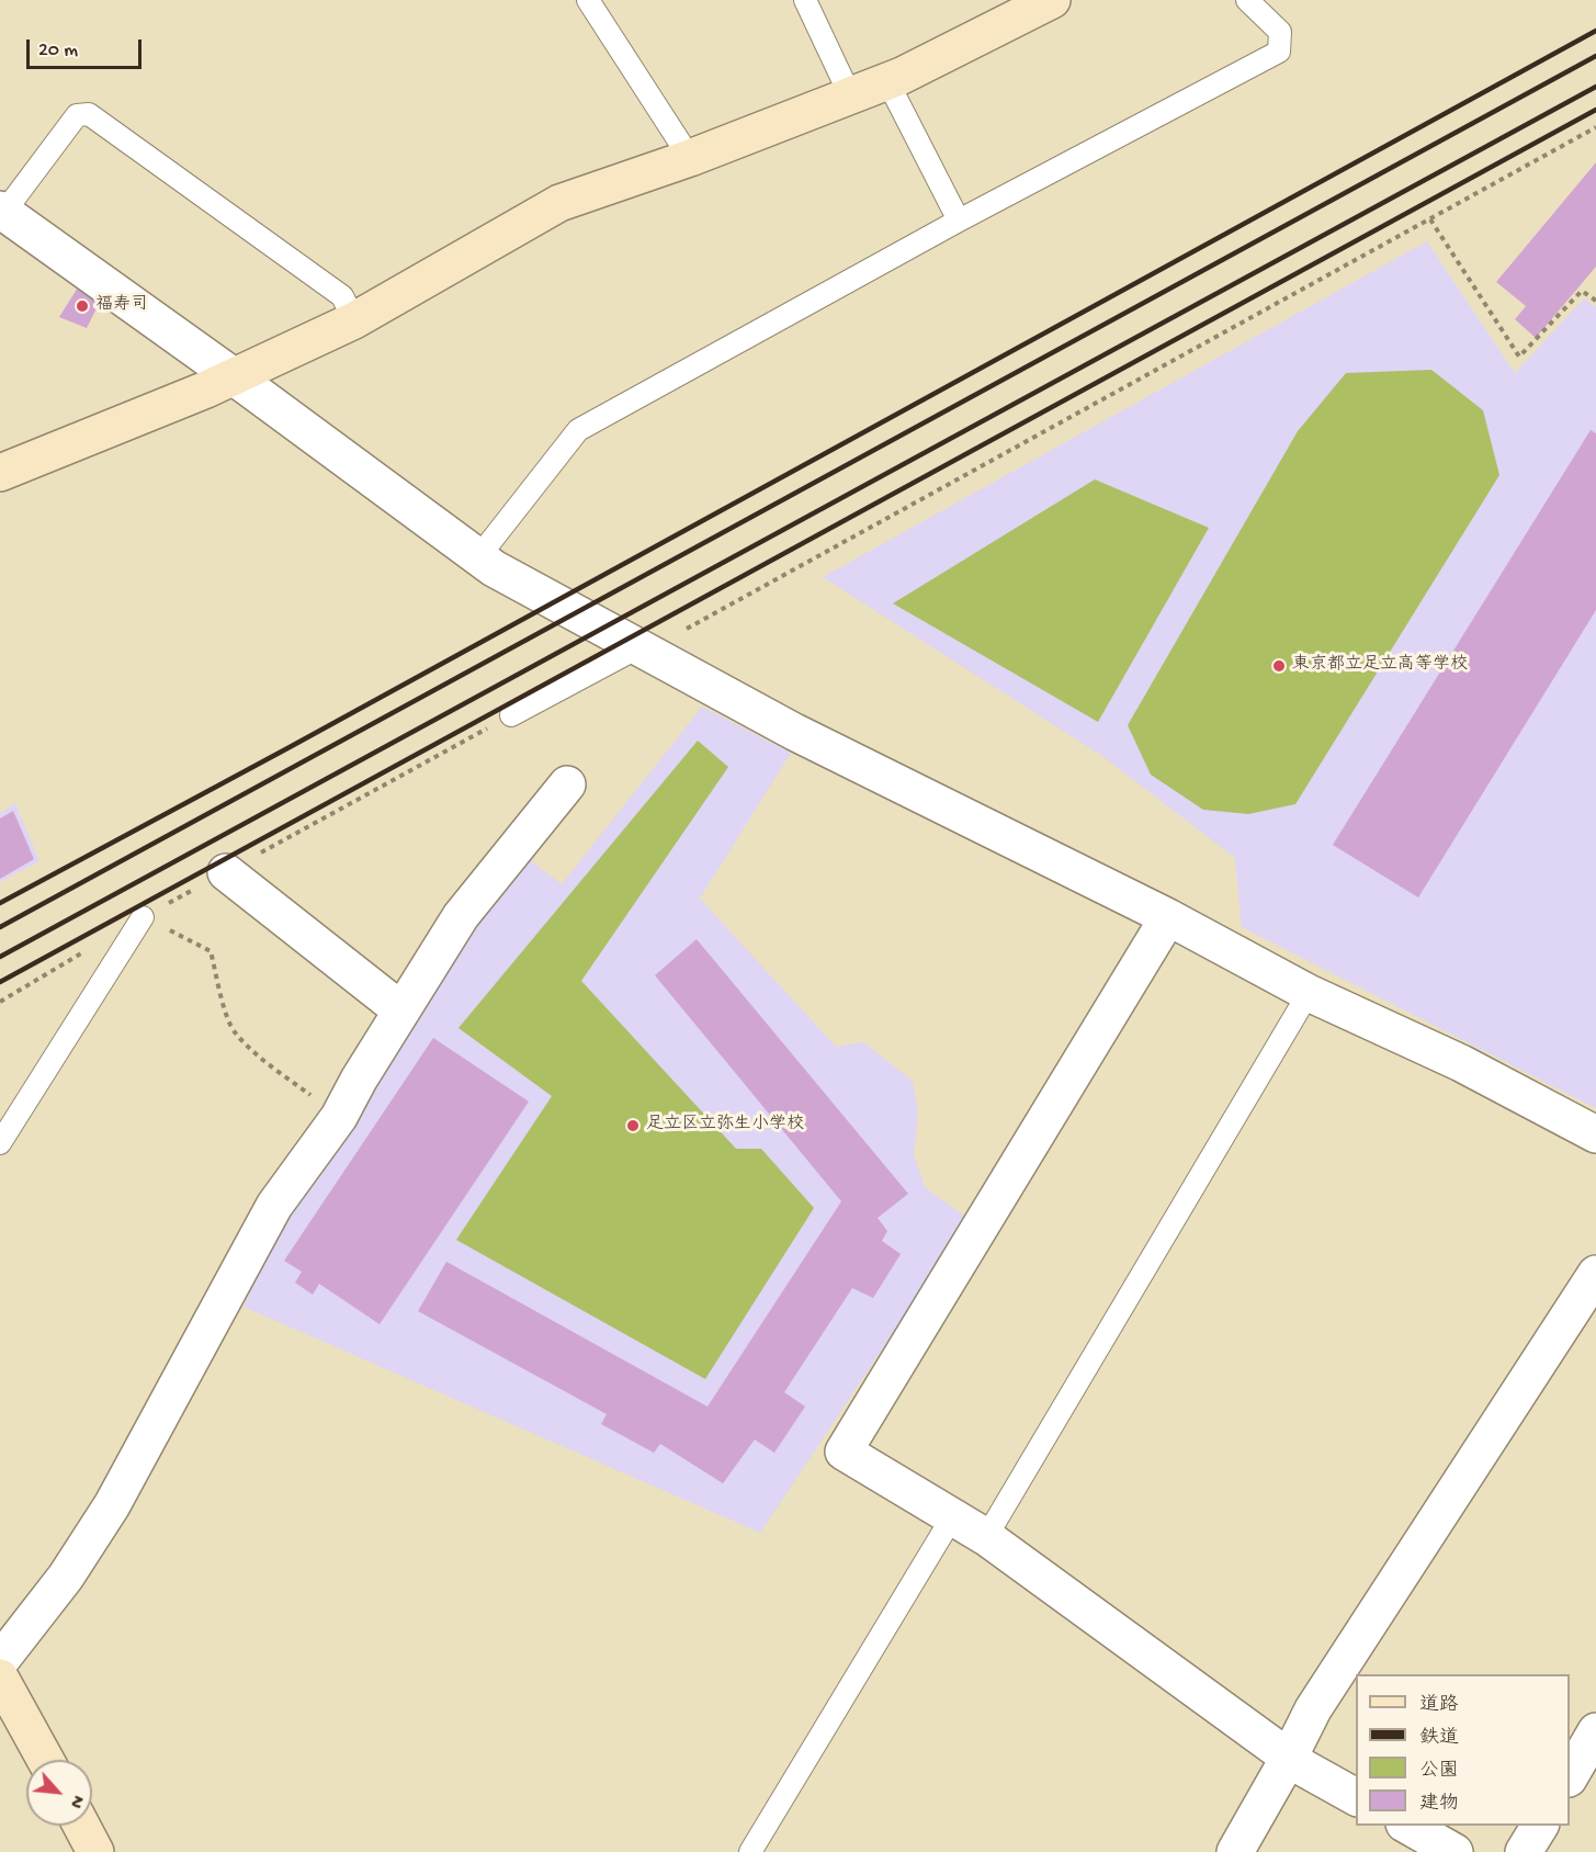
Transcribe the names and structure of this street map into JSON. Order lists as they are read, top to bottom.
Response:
{
  "places": ["福寿司", "東京都立足立高等学校", "足立区立弥生小学校"],
  "legend": [
    "道路",
    "鉄道",
    "公園",
    "建物"
  ],
  "scale_bar": "20 m",
  "north": "bottom right"
}
